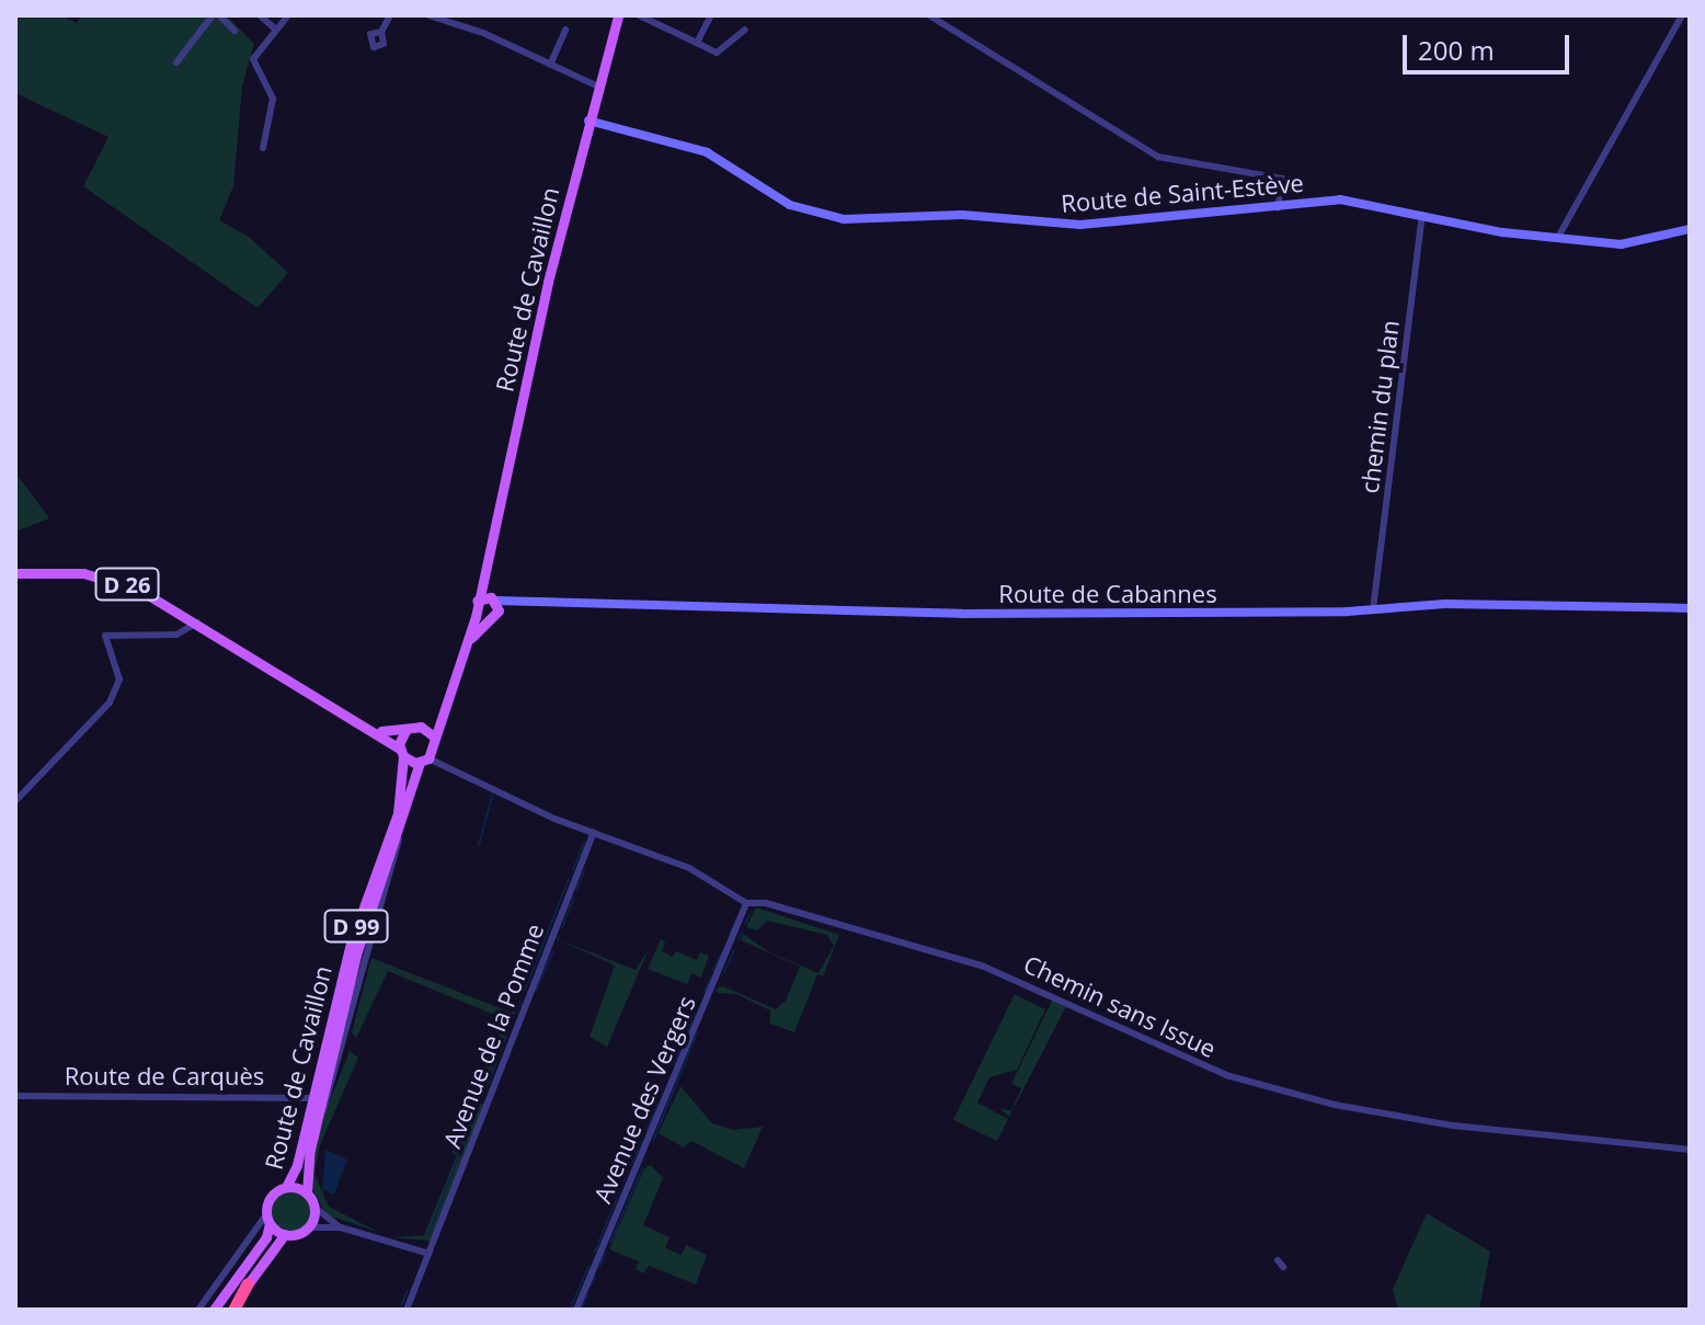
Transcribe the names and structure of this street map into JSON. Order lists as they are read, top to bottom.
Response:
{
  "streets": {
    "main road": [
      "Route de Saint-Estève",
      "Route de Cavaillon",
      "D 26",
      "Route de Cabannes",
      "D 99"
    ],
    "street": [
      "chemin du plan",
      "Chemin sans Issue",
      "Avenue de la Pomme",
      "Route de Carquès",
      "Avenue des Vergers"
    ]
  },
  "crossings": [
    ["Route de Saint-Estève", "Route de Cavaillon"],
    ["Route de Saint-Estève", "chemin du plan"],
    ["Route de Cavaillon", "D 26"],
    ["Route de Cavaillon", "Route de Cabannes"],
    ["Route de Cavaillon", "Route de Carquès"],
    ["chemin du plan", "Route de Cabannes"],
    ["Chemin sans Issue", "Avenue des Vergers"]
  ],
  "scale_bar": "200 m"
}
